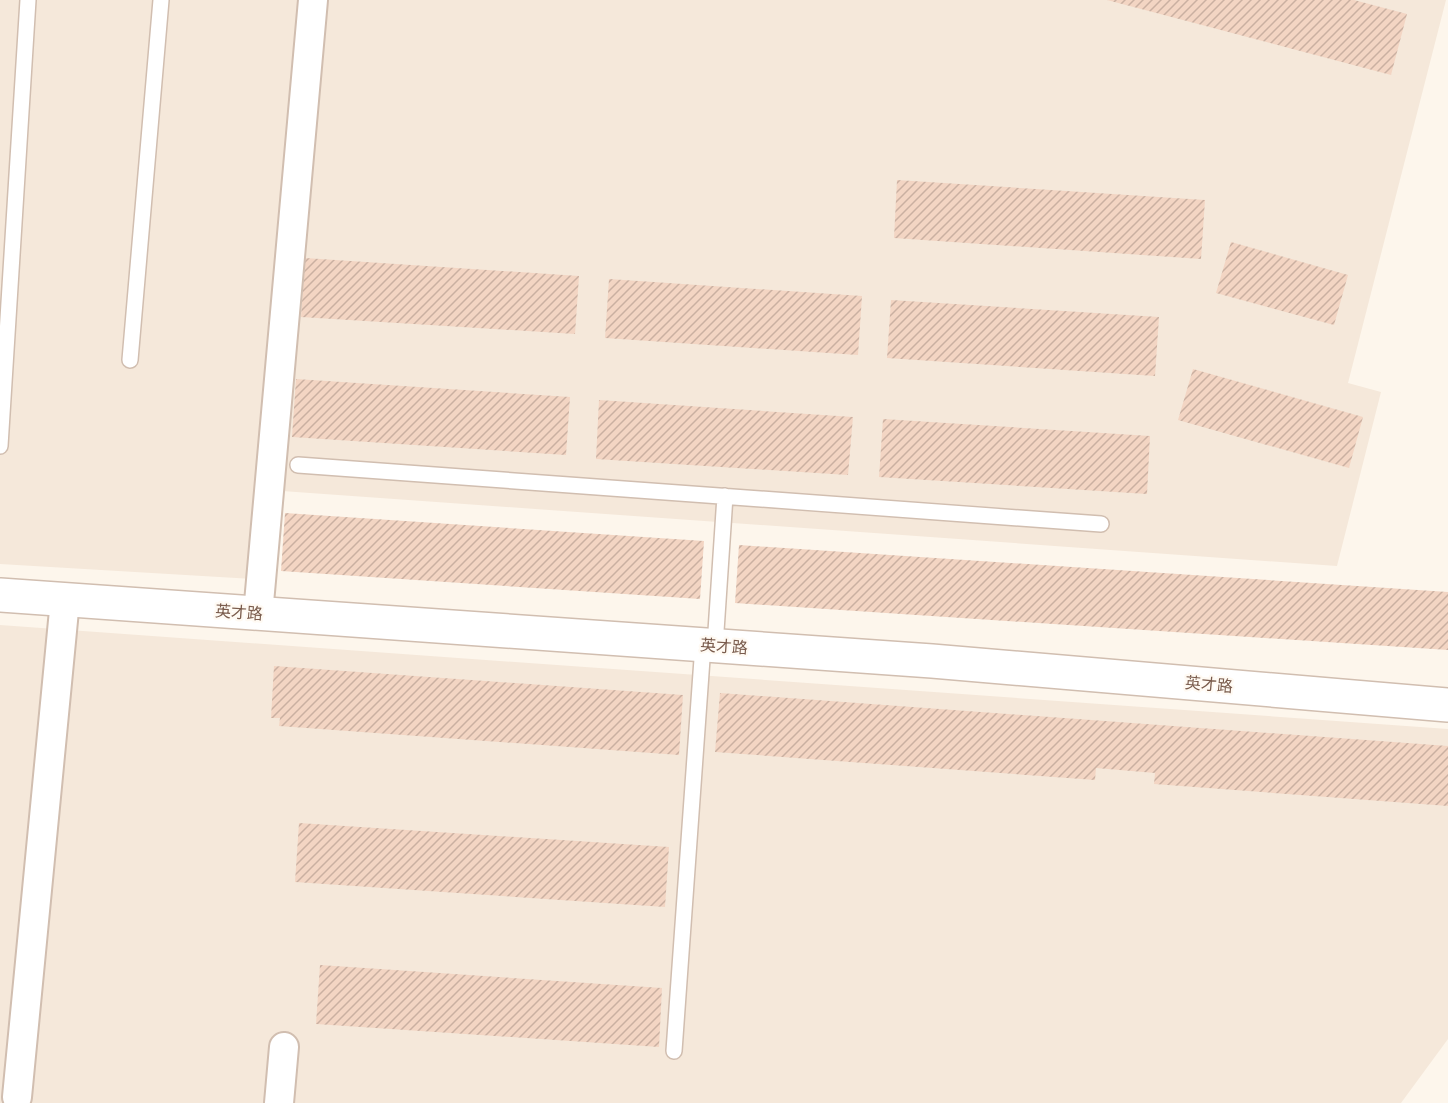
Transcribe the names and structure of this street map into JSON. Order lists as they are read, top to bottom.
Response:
{
  "streets": {
    "street": ["英才路"]
  }
}
